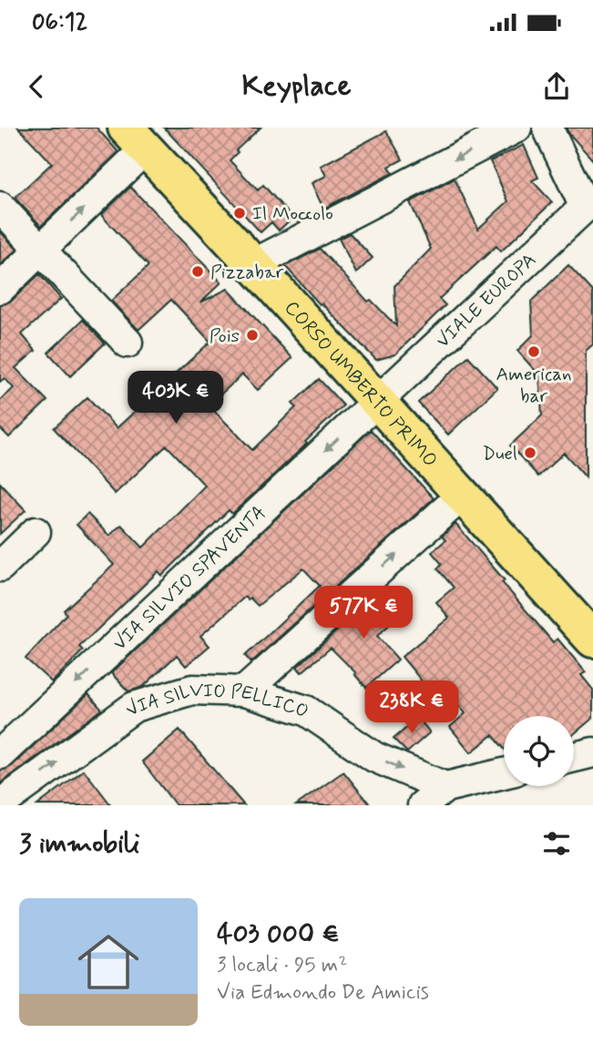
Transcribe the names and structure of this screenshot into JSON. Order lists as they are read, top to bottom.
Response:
{
  "streets": {
    "main road": ["CORSO UMBERTO PRIMO"],
    "street": ["VIALE EUROPA", "VIA SILVIO SPAVENTA", "VIA SILVIO PELLICO"]
  },
  "crossings": [
    ["VIALE EUROPA", "CORSO UMBERTO PRIMO"],
    ["VIALE EUROPA", "VIA SILVIO SPAVENTA"],
    ["CORSO UMBERTO PRIMO", "VIA SILVIO SPAVENTA"]
  ],
  "one_way": ["VIA SILVIO PELLICO"],
  "places": [
    "Il Moccolo",
    "Pizzabar",
    "Pois",
    "American bar",
    "Duel"
  ],
  "page": {
    "status": "06:12",
    "header": "Keyplace",
    "price": ["403K €", "577K €", "238K €"],
    "heading": "3 immobili",
    "list": [
      {
        "name": "403 000 €",
        "note": "3 locali · 95 m² · Via Edmondo De Amicis"
      }
    ]
  }
}
